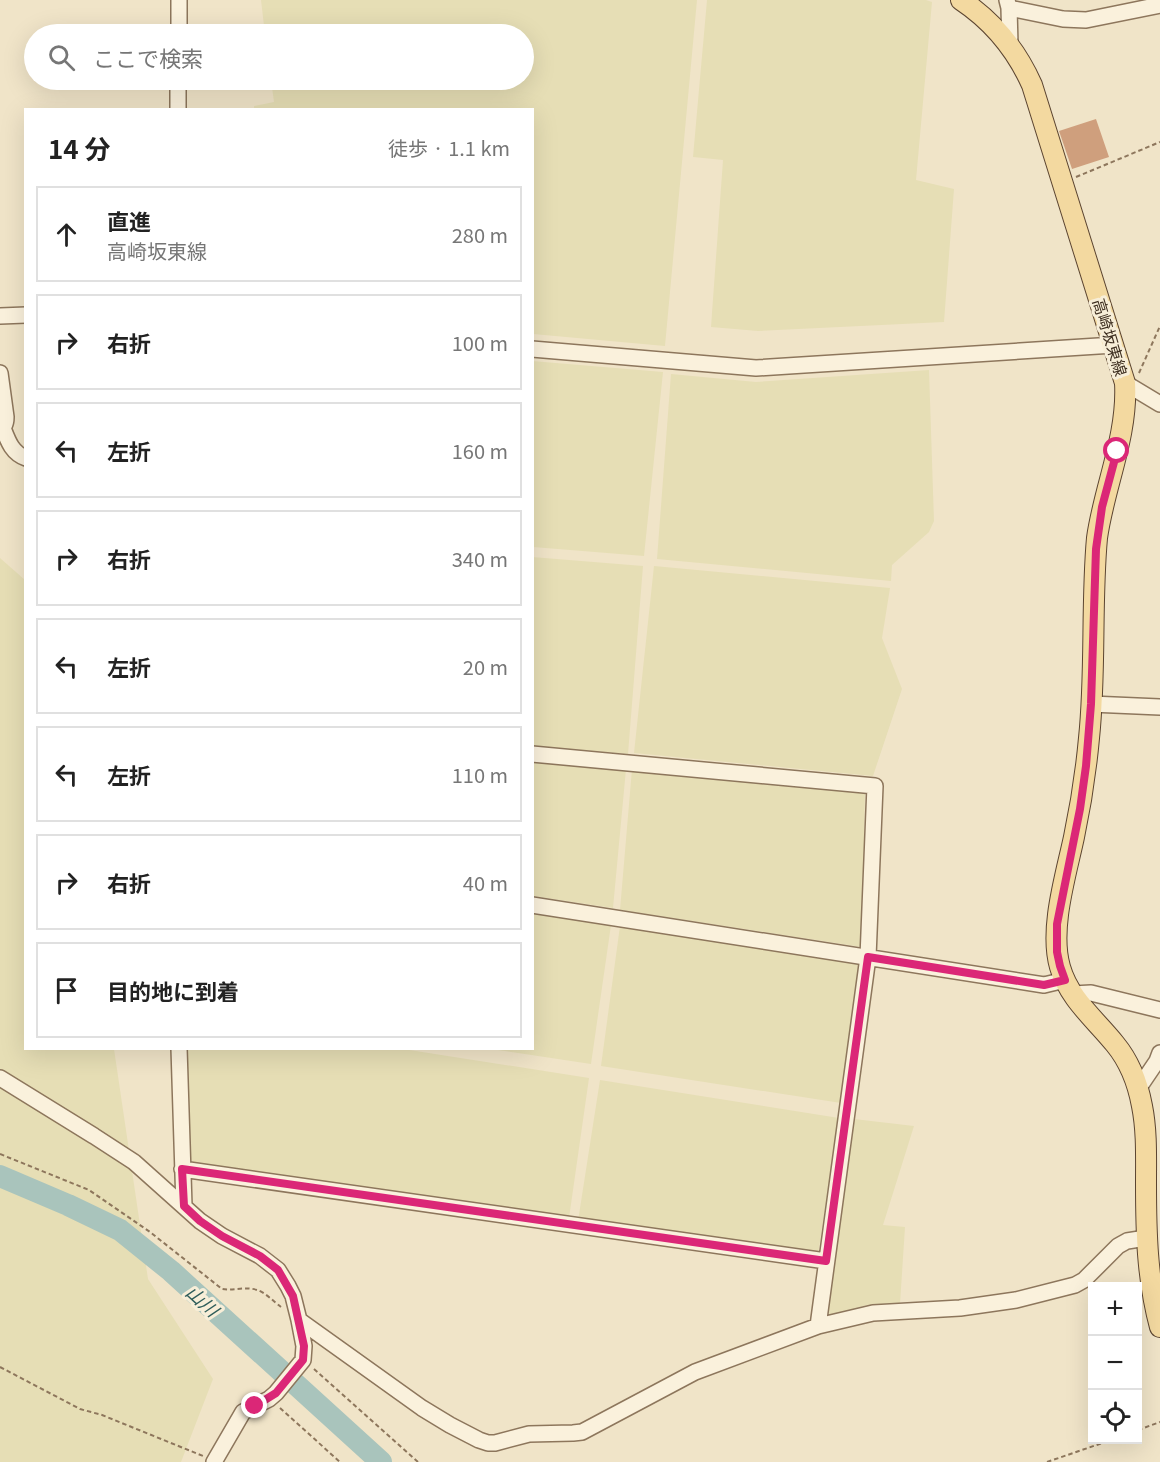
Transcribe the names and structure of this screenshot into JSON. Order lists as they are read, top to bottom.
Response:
{
  "streets": {
    "main road": ["高崎坂東線"]
  },
  "water": ["山川"],
  "page": {
    "search": "ここで検索",
    "heading": ["14 分", "徒歩 · 1.1 km"],
    "list": [
      ["直進", "高崎坂東線", "280 m"],
      ["右折", "100 m"],
      ["左折", "160 m"],
      ["右折", "340 m"],
      ["左折", "20 m"],
      ["左折", "110 m"],
      ["右折", "40 m"],
      "目的地に到着"
    ],
    "map_buttons": ["+", "−"]
  }
}
